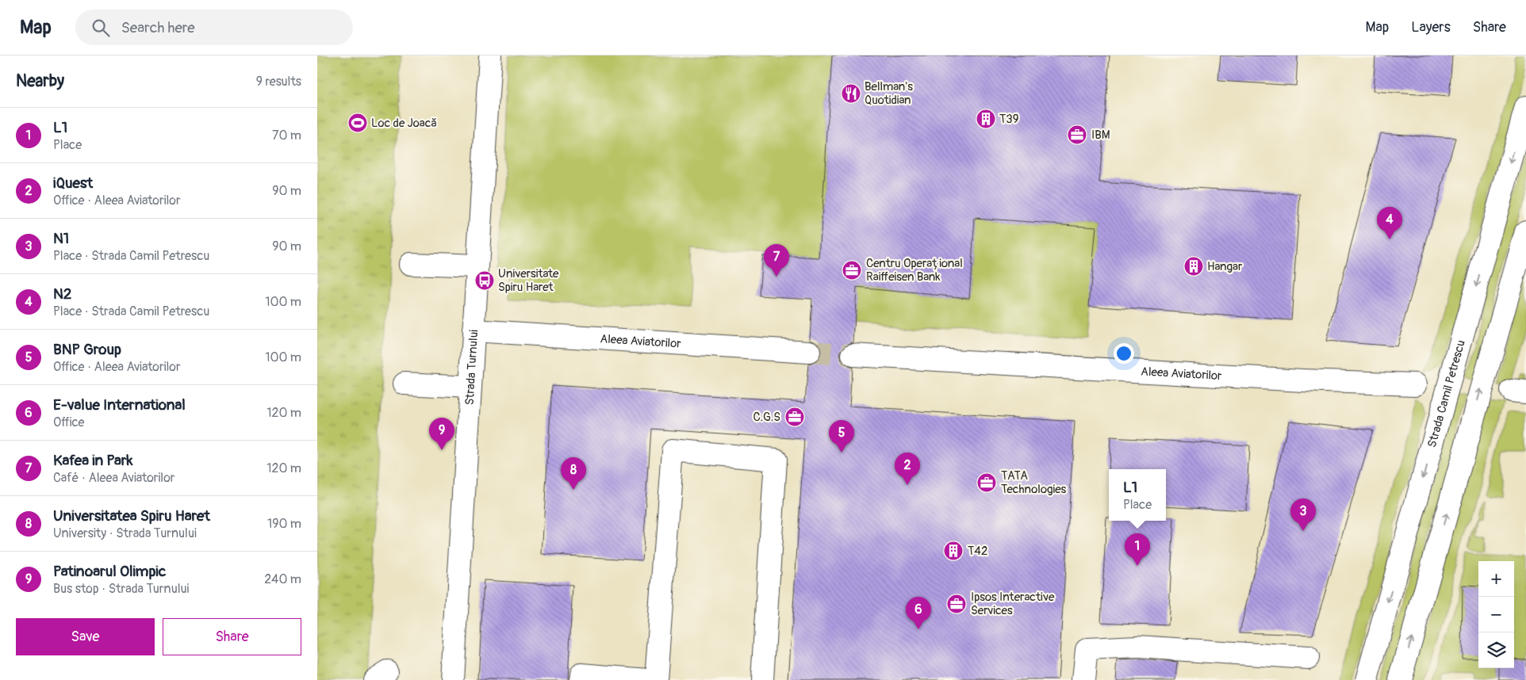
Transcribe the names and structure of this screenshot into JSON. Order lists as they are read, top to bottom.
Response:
{
  "streets": {
    "street": ["Aleea Aviatorilor", "Strada Turnului", "Strada Camil Petrescu"]
  },
  "crossings": [
    ["Aleea Aviatorilor", "Strada Turnului"]
  ],
  "places": {
    "restaurant": ["Bellman's Quotidian"],
    "building": ["T39", "Hangar", "T42"],
    "sports": ["Loc de Joacă"],
    "office": [
      "IBM",
      "Centru Operațional Raiffeisen Bank",
      "C.G.S",
      "TATA Technologies",
      "Ipsos Interactive Services"
    ],
    "bus stop": ["Universitate Spiru Haret"]
  },
  "page": {
    "header": "Map",
    "search": "Search here",
    "nav": ["Map", "Layers", "Share"],
    "heading": ["Nearby", "9 results"],
    "list": [
      {
        "mark": "1",
        "name": "L1",
        "note": "Place",
        "value": "70 m"
      },
      {
        "mark": "2",
        "name": "iQuest",
        "note": "Office · Aleea Aviatorilor",
        "value": "90 m"
      },
      {
        "mark": "3",
        "name": "N1",
        "note": "Place · Strada Camil Petrescu",
        "value": "90 m"
      },
      {
        "mark": "4",
        "name": "N2",
        "note": "Place · Strada Camil Petrescu",
        "value": "100 m"
      },
      {
        "mark": "5",
        "name": "BNP Group",
        "note": "Office · Aleea Aviatorilor",
        "value": "100 m"
      },
      {
        "mark": "6",
        "name": "E-value International",
        "note": "Office",
        "value": "120 m"
      },
      {
        "mark": "7",
        "name": "Kafea in Park",
        "note": "Café · Aleea Aviatorilor",
        "value": "120 m"
      },
      {
        "mark": "8",
        "name": "Universitatea Spiru Haret",
        "note": "University · Strada Turnului",
        "value": "190 m"
      },
      {
        "mark": "9",
        "name": "Patinoarul Olimpic",
        "note": "Bus stop · Strada Turnului",
        "value": "240 m"
      }
    ],
    "pins": [
      "4",
      "7",
      "9",
      "5",
      "2",
      "8",
      "3",
      "1",
      "6"
    ],
    "popup": ["L1", "Place"],
    "map_buttons": ["+", "−"],
    "buttons": ["Save", "Share"]
  }
}
